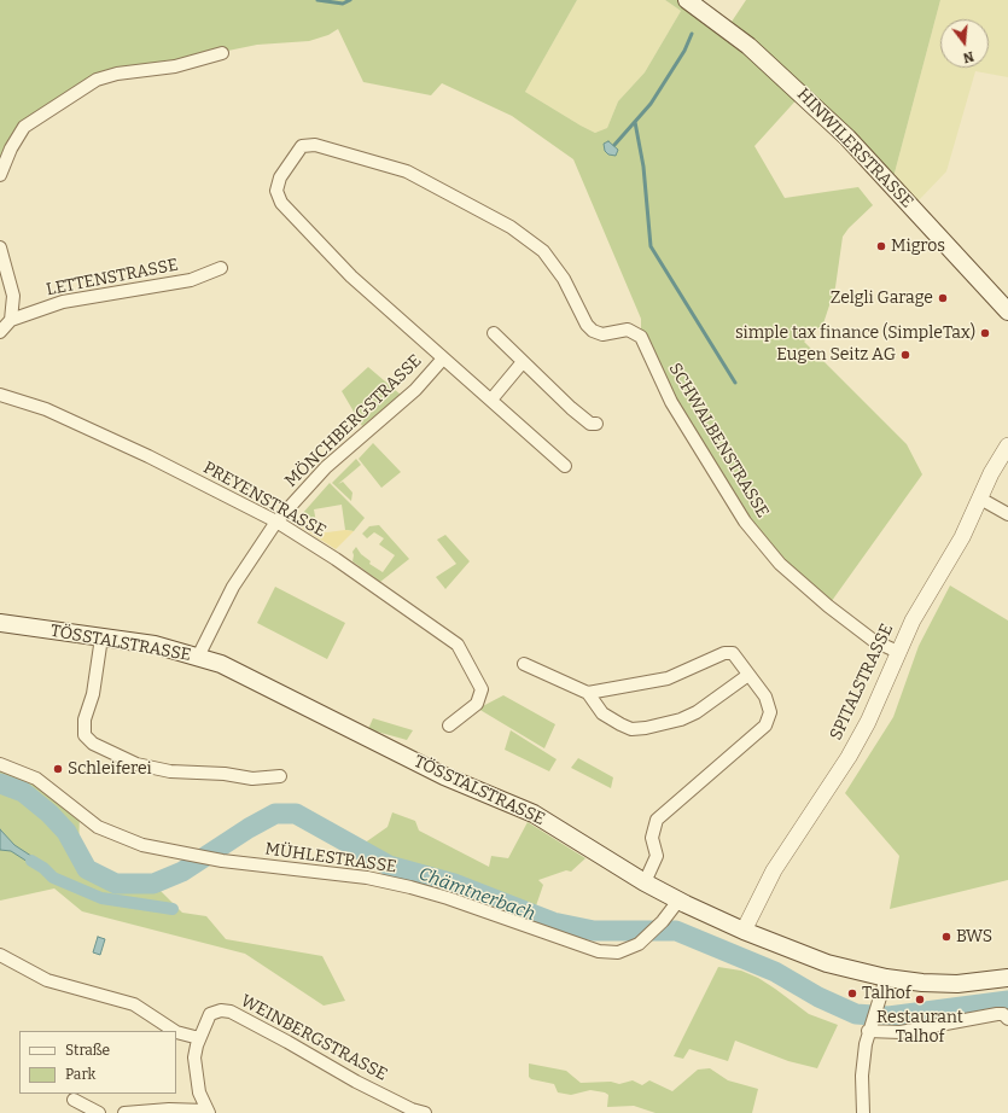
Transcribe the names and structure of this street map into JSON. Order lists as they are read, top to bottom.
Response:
{
  "streets": {
    "main road": ["HINWILERSTRASSE", "TÖSSTALSTRASSE"],
    "street": [
      "LETTENSTRASSE",
      "MÖNCHBERGSTRASSE",
      "SCHWALBENSTRASSE",
      "PREYENSTRASSE",
      "SPITALSTRASSE",
      "MÜHLESTRASSE",
      "WEINBERGSTRASSE"
    ]
  },
  "crossings": [
    ["MÖNCHBERGSTRASSE", "SCHWALBENSTRASSE"],
    ["MÖNCHBERGSTRASSE", "PREYENSTRASSE"],
    ["MÖNCHBERGSTRASSE", "TÖSSTALSTRASSE"],
    ["SCHWALBENSTRASSE", "SPITALSTRASSE"],
    ["TÖSSTALSTRASSE", "SPITALSTRASSE"],
    ["TÖSSTALSTRASSE", "MÜHLESTRASSE"]
  ],
  "water": ["Chämtnerbach"],
  "places": [
    "Migros",
    "Zelgli Garage",
    "simple tax finance (SimpleTax)",
    "Eugen Seitz AG",
    "Schleiferei",
    "BWS",
    "Talhof",
    "Restaurant Talhof"
  ],
  "legend": ["Straße", "Park"],
  "north": "bottom"
}
